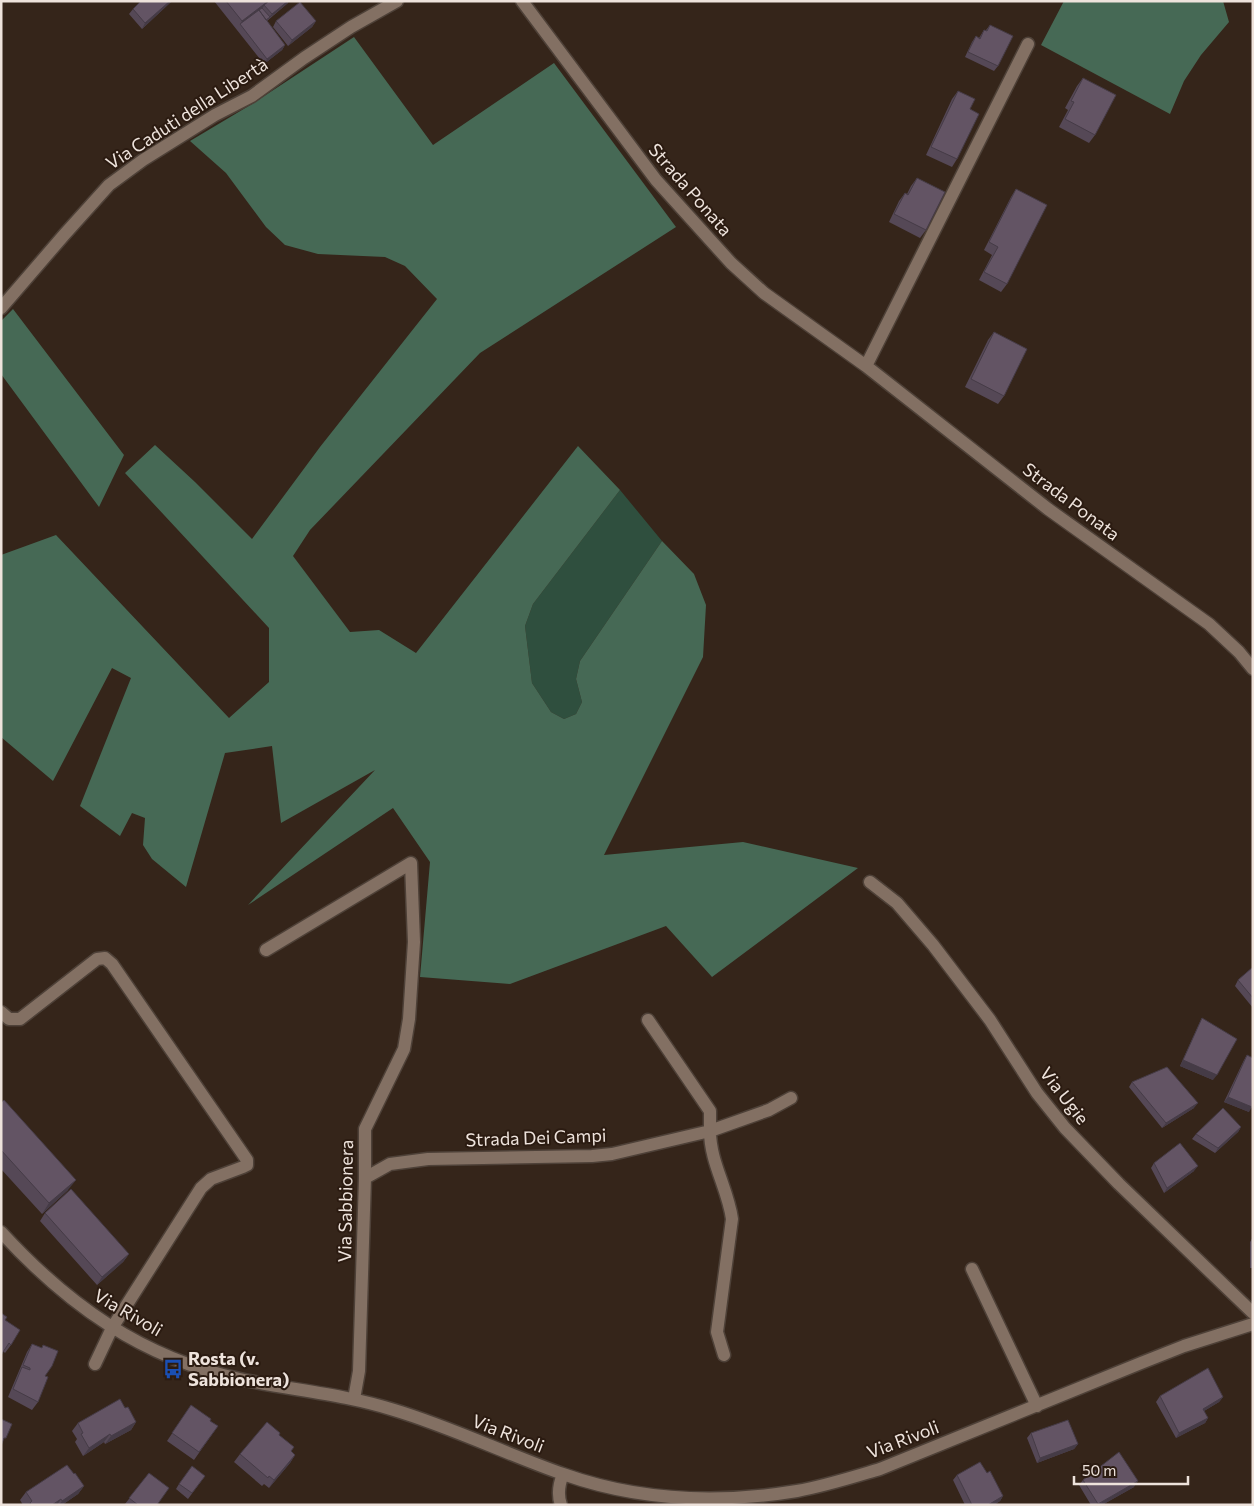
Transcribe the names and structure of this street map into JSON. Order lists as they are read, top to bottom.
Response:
{
  "streets": {
    "street": [
      "Via Caduti della Libertà",
      "Strada Ponata",
      "Via Ugie",
      "Strada Dei Campi",
      "Via Sabbionera",
      "Via Rivoli"
    ]
  },
  "crossings": [
    ["Strada Dei Campi", "Via Sabbionera"],
    ["Via Sabbionera", "Via Rivoli"]
  ],
  "places": {
    "bus stop": ["Rosta (v. Sabbionera)"]
  },
  "scale_bar": "50 m"
}
